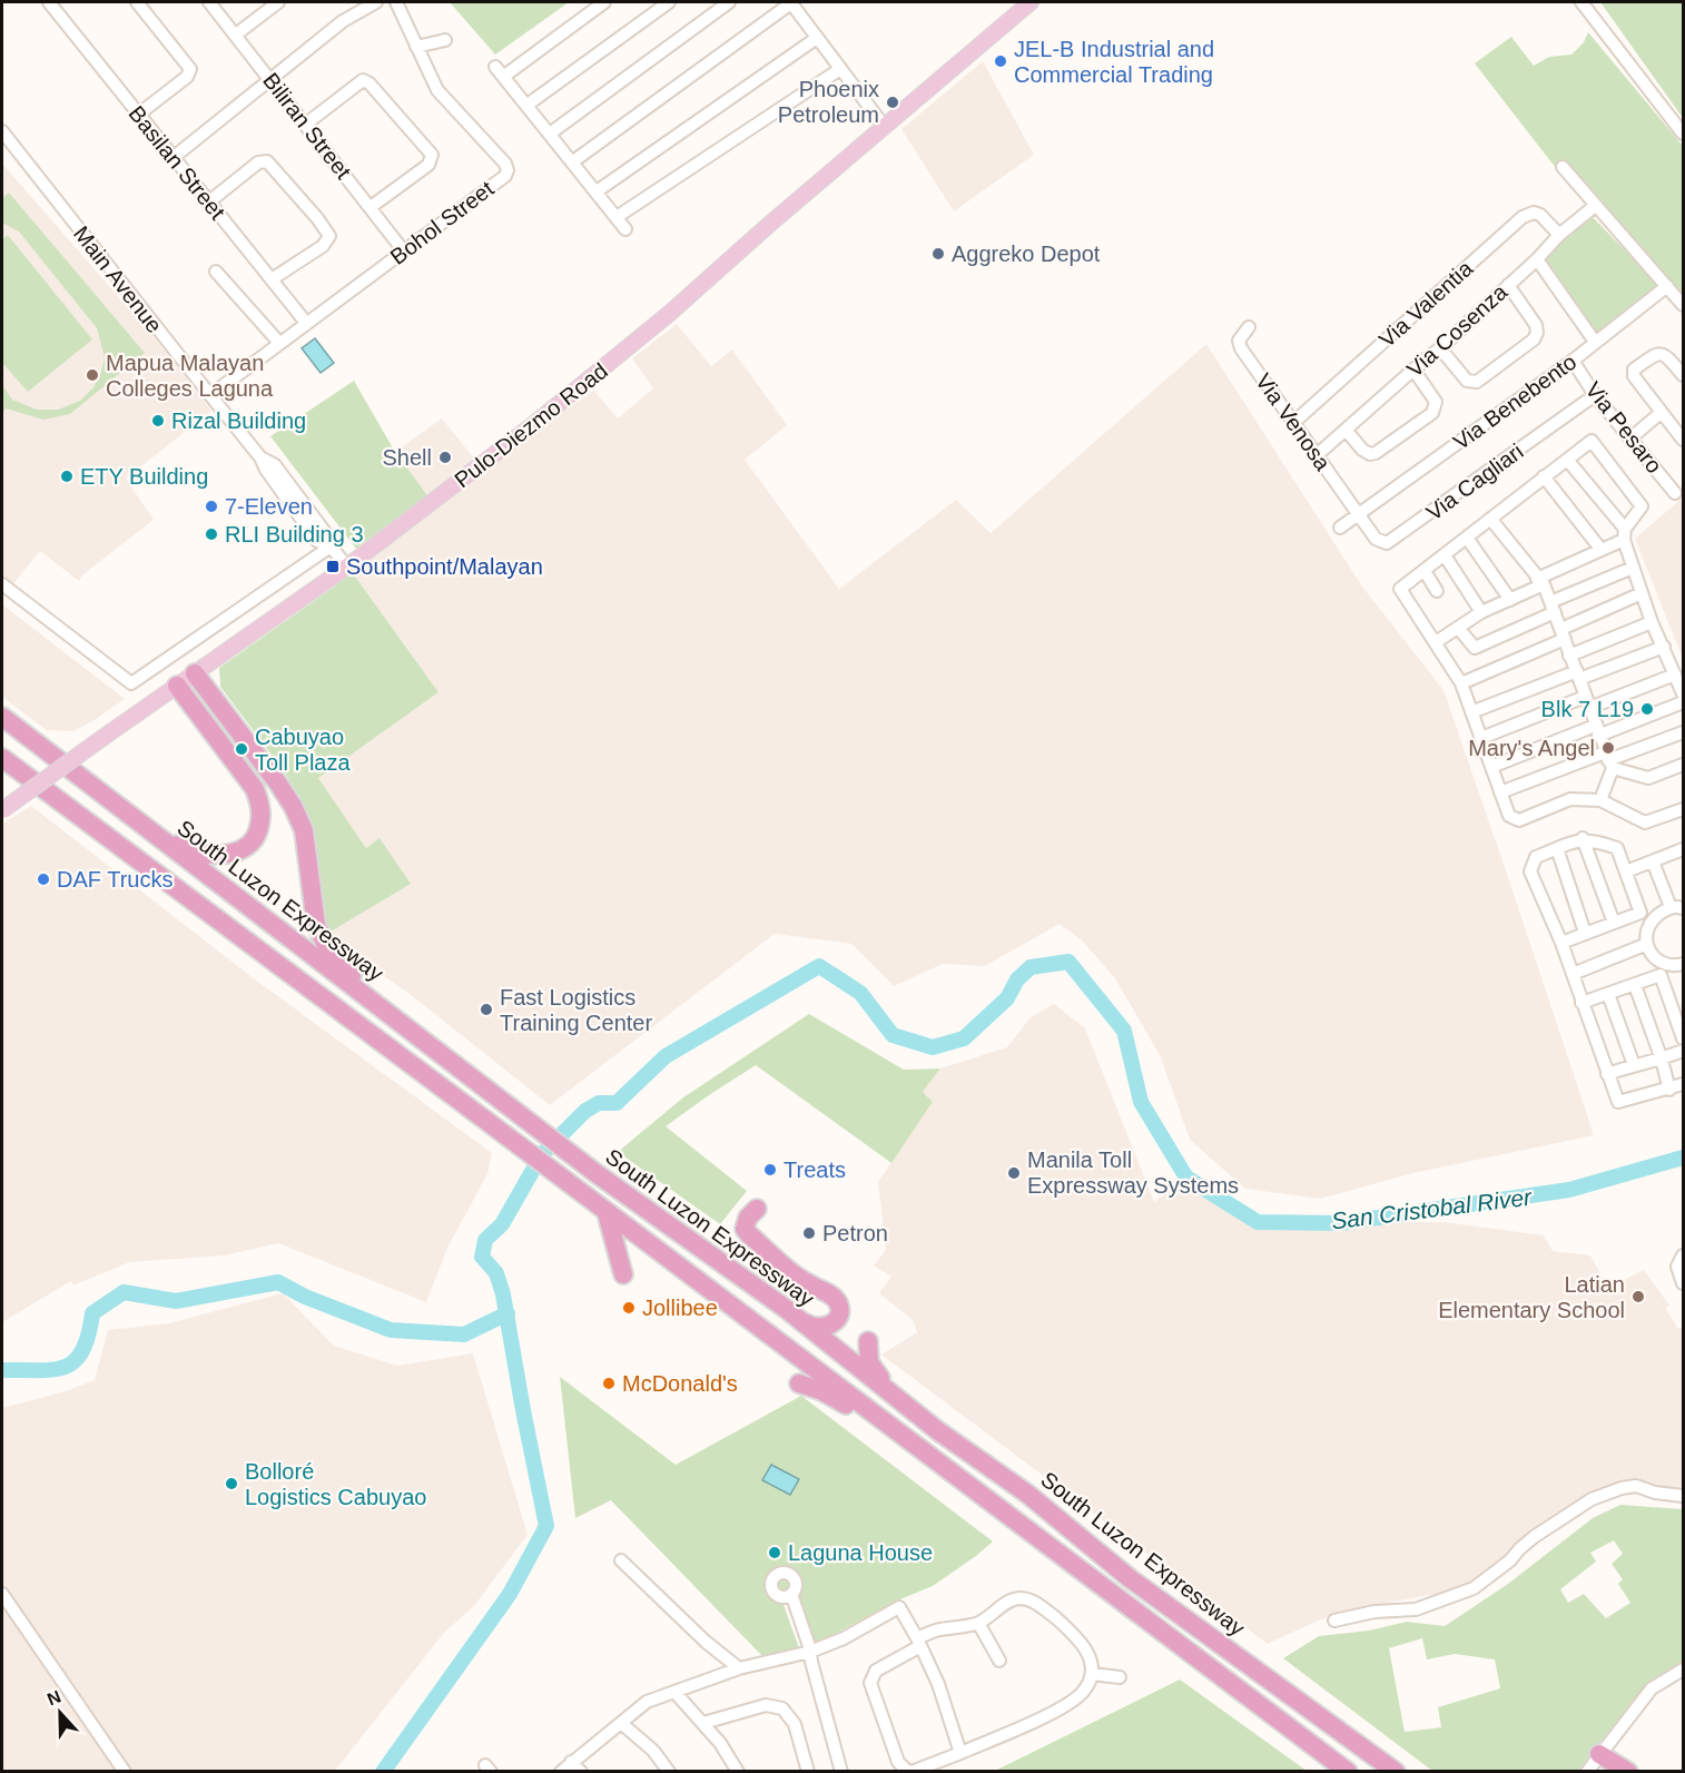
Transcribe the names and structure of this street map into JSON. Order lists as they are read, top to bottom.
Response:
{
  "streets": {
    "highway": ["South Luzon Expressway"],
    "main road": ["Pulo-Diezmo Road"],
    "street": [
      "Biliran Street",
      "Basilan Street",
      "Bohol Street",
      "Main Avenue",
      "Via Valentia",
      "Via Cosenza",
      "Via Benebento",
      "Via Venosa",
      "Via Pesaro",
      "Via Cagliari"
    ]
  },
  "crossings": [
    ["Biliran Street", "Bohol Street"],
    ["Basilan Street", "Bohol Street"],
    ["Bohol Street", "Main Avenue"],
    ["Main Avenue", "Pulo-Diezmo Road"],
    ["Via Valentia", "Via Cosenza"],
    ["Via Valentia", "Via Venosa"],
    ["Via Cosenza", "Via Venosa"],
    ["Via Benebento", "Via Venosa"],
    ["Via Benebento", "Via Pesaro"],
    ["Via Benebento", "Via Cagliari"],
    ["Via Venosa", "Via Cagliari"],
    ["Via Pesaro", "Via Cagliari"]
  ],
  "water": ["San Cristobal River"],
  "places": {
    "other": [
      "JEL-B Industrial and Commercial Trading",
      "Phoenix Petroleum",
      "Aggreko Depot",
      "Mapua Malayan Colleges Laguna",
      "Rizal Building",
      "Shell",
      "ETY Building",
      "7-Eleven",
      "RLI Building 3",
      "Blk 7 L19",
      "Mary's Angel",
      "Cabuyao Toll Plaza",
      "DAF Trucks",
      "Fast Logistics Training Center",
      "Treats",
      "Manila Toll Expressway Systems",
      "Petron",
      "Latian Elementary School",
      "Jollibee",
      "McDonald's",
      "Bolloré Logistics Cabuyao",
      "Laguna House"
    ],
    "transit": ["Southpoint/Malayan"]
  },
  "north": "top"
}
